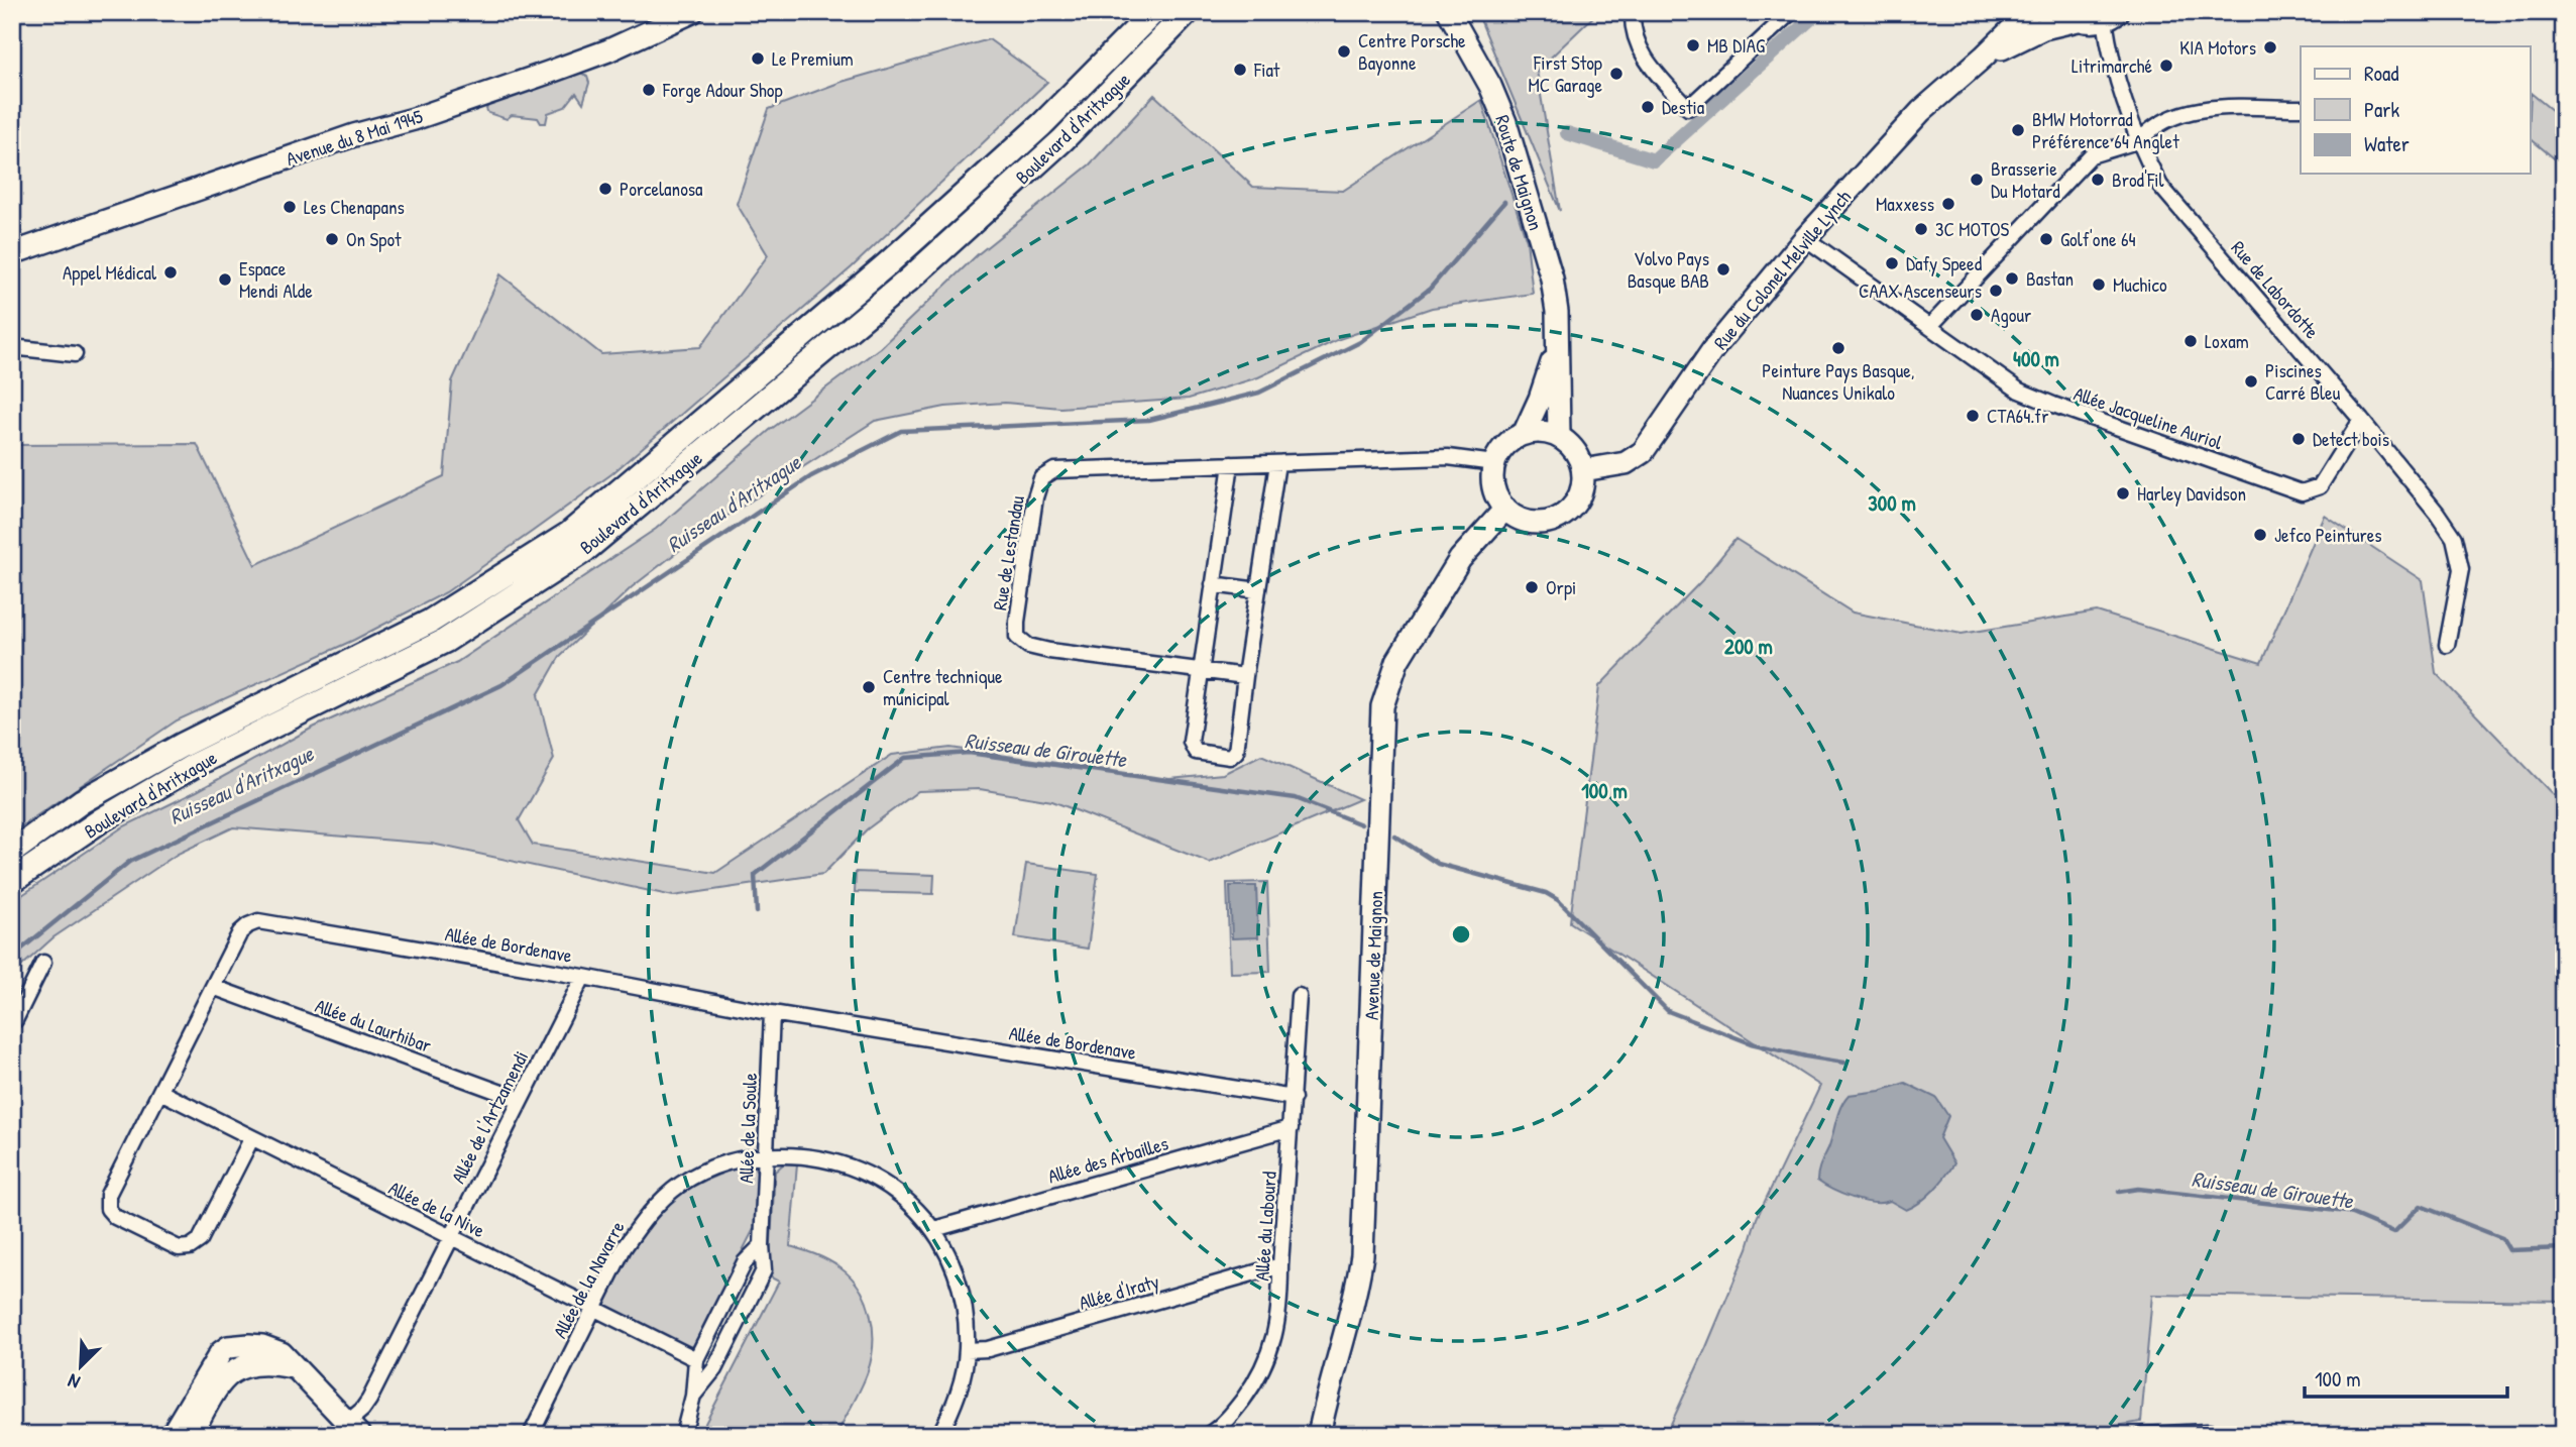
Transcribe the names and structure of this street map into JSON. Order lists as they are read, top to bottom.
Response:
{
  "streets": {
    "main road": ["Boulevard d'Aritxague"],
    "street": [
      "Avenue du 8 Mai 1945",
      "Route de Maignon",
      "Rue du Colonel Melville Lynch",
      "Rue de Labordotte",
      "Allée Jacqueline Auriol",
      "Rue de Lestandau",
      "Allée de Bordenave",
      "Avenue de Maignon",
      "Allée du Laurhibar",
      "Allée de l'Artzamendi",
      "Allée de la Soule",
      "Allée des Arbailles",
      "Allée de la Nive",
      "Allée du Labourd",
      "Allée de la Navarre",
      "Allée d'Iraty"
    ]
  },
  "crossings": [
    ["Route de Maignon", "Rue du Colonel Melville Lynch"],
    ["Route de Maignon", "Rue de Lestandau"],
    ["Route de Maignon", "Avenue de Maignon"],
    ["Rue du Colonel Melville Lynch", "Rue de Labordotte"],
    ["Rue du Colonel Melville Lynch", "Allée Jacqueline Auriol"],
    ["Rue du Colonel Melville Lynch", "Rue de Lestandau"],
    ["Rue du Colonel Melville Lynch", "Avenue de Maignon"],
    ["Rue de Labordotte", "Allée Jacqueline Auriol"],
    ["Rue de Lestandau", "Avenue de Maignon"],
    ["Allée de Bordenave", "Allée du Laurhibar"],
    ["Allée de Bordenave", "Allée de l'Artzamendi"],
    ["Allée de Bordenave", "Allée de la Soule"],
    ["Allée de Bordenave", "Allée de la Nive"],
    ["Allée de Bordenave", "Allée du Labourd"],
    ["Allée du Laurhibar", "Allée de l'Artzamendi"],
    ["Allée de l'Artzamendi", "Allée de la Nive"],
    ["Allée de la Soule", "Allée de la Nive"],
    ["Allée de la Soule", "Allée de la Navarre"],
    ["Allée des Arbailles", "Allée du Labourd"],
    ["Allée des Arbailles", "Allée de la Navarre"],
    ["Allée de la Nive", "Allée de la Navarre"],
    ["Allée du Labourd", "Allée d'Iraty"],
    ["Allée de la Navarre", "Allée d'Iraty"]
  ],
  "water": ["Ruisseau d'Aritxague", "Ruisseau de Girouette"],
  "places": [
    "MB DIAG",
    "KIA Motors",
    "Centre Porsche Bayonne",
    "Le Premium",
    "Litrimarché",
    "Fiat",
    "First Stop MC Garage",
    "Forge Adour Shop",
    "Destia",
    "BMW Motorrad Préférence 64 Anglet",
    "Brasserie Du Motard",
    "Brod'Fil",
    "Porcelanosa",
    "Maxxess",
    "Les Chenapans",
    "3C MOTOS",
    "On Spot",
    "Golf'one 64",
    "Dafy Speed",
    "Volvo Pays Basque BAB",
    "Appel Médical",
    "Bastan",
    "Espace Mendi Alde",
    "Muchico",
    "CAAX Ascenseurs",
    "Agour",
    "Loxam",
    "Peinture Pays Basque, Nuances Unikalo",
    "Piscines Carré Bleu",
    "CTA64.fr",
    "Detect bois",
    "Harley Davidson",
    "Jefco Peintures",
    "Orpi",
    "Centre technique municipal"
  ],
  "legend": ["Road", "Park", "Water"],
  "scale_bar": "100 m",
  "north": "bottom left",
  "rings": [
    "400 m",
    "300 m",
    "200 m",
    "100 m"
  ]
}
